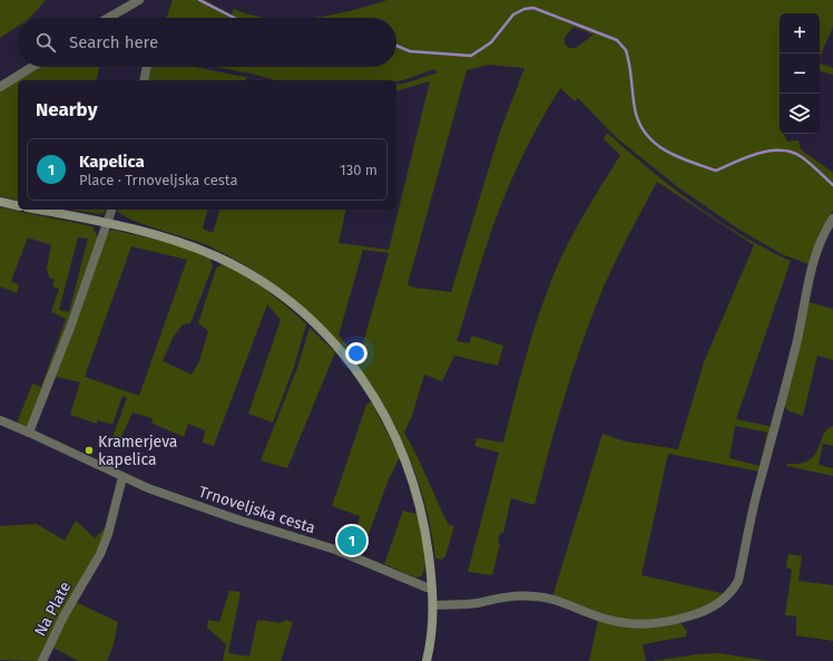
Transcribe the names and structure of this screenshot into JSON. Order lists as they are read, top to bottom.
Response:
{
  "streets": {
    "street": ["Trnoveljska cesta", "Na Plate"]
  },
  "crossings": [
    ["Trnoveljska cesta", "Na Plate"]
  ],
  "places": ["Kramerjeva kapelica"],
  "page": {
    "map_buttons": ["+", "−"],
    "search": "Search here",
    "heading": "Nearby",
    "list": [
      {
        "mark": "1",
        "name": "Kapelica",
        "note": "Place · Trnoveljska cesta",
        "value": "130 m"
      }
    ],
    "pins": "1"
  }
}
